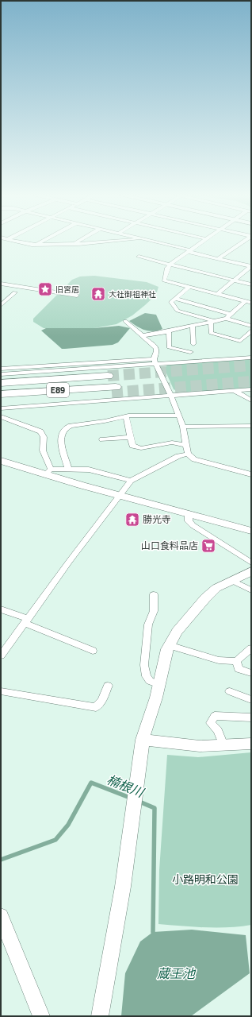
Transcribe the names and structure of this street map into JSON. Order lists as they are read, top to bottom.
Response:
{
  "streets": {
    "highway": ["E89"]
  },
  "water": ["楠根川", "蔵王池"],
  "parks": ["小路明和公園"],
  "places": {
    "place": ["旧宮居"],
    "temple": ["大社御祖神社", "勝光寺"],
    "supermarket": ["山口食料品店"]
  }
}
